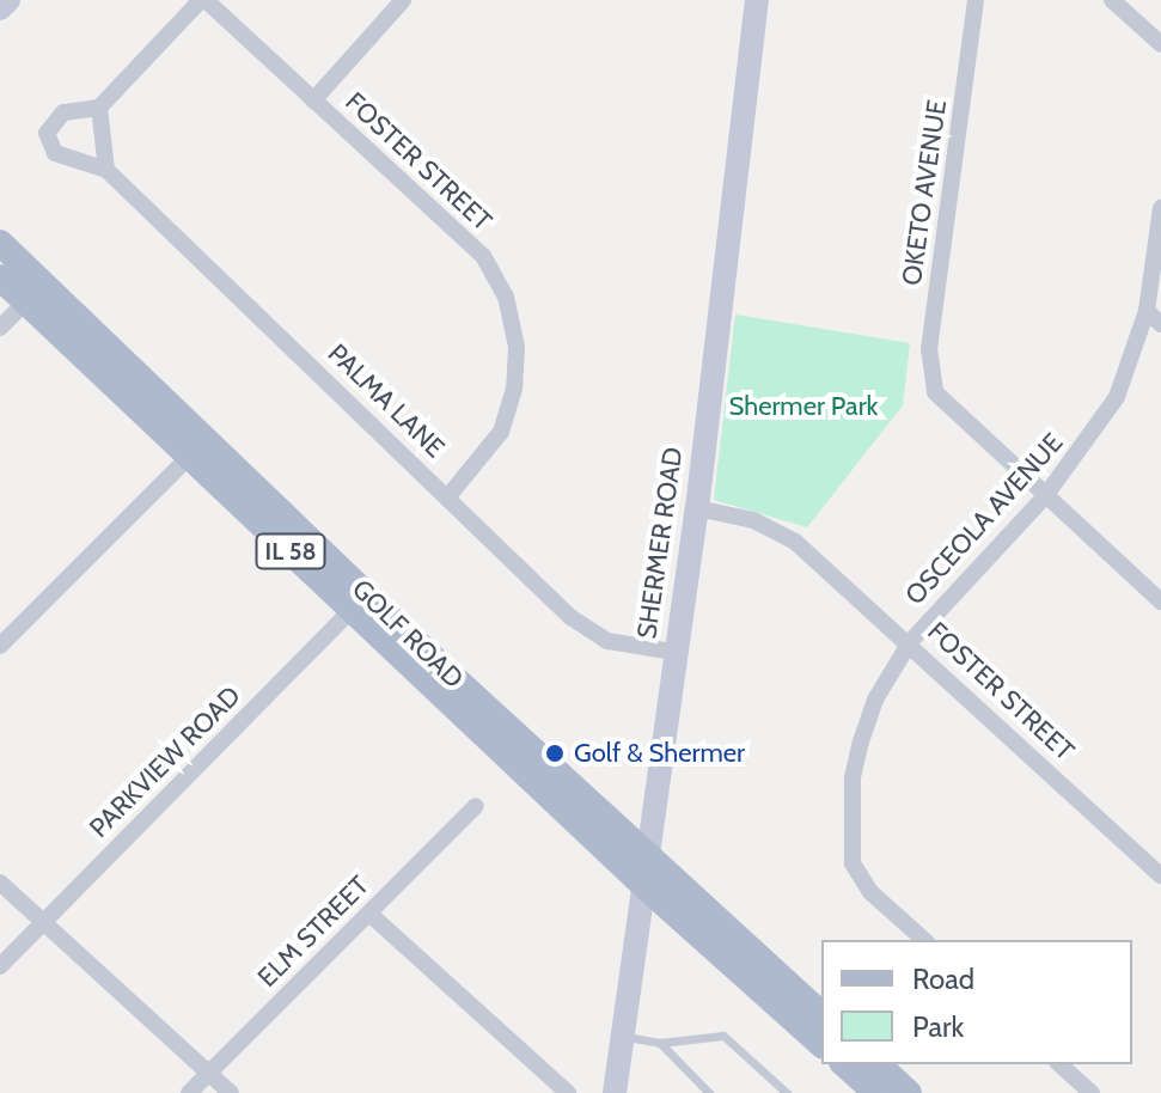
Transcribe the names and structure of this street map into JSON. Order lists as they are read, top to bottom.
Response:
{
  "streets": {
    "main road": ["SHERMER ROAD", "IL 58", "GOLF ROAD"],
    "street": [
      "FOSTER STREET",
      "OKETO AVENUE",
      "PALMA LANE",
      "OSCEOLA AVENUE",
      "PARKVIEW ROAD",
      "ELM STREET"
    ]
  },
  "crossings": [
    ["FOSTER STREET", "PALMA LANE"],
    ["FOSTER STREET", "OSCEOLA AVENUE"],
    ["FOSTER STREET", "SHERMER ROAD"],
    ["OKETO AVENUE", "OSCEOLA AVENUE"],
    ["PALMA LANE", "SHERMER ROAD"],
    ["SHERMER ROAD", "GOLF ROAD"],
    ["GOLF ROAD", "PARKVIEW ROAD"]
  ],
  "parks": ["Shermer Park"],
  "places": ["Golf & Shermer"],
  "legend": ["Road", "Park"]
}
